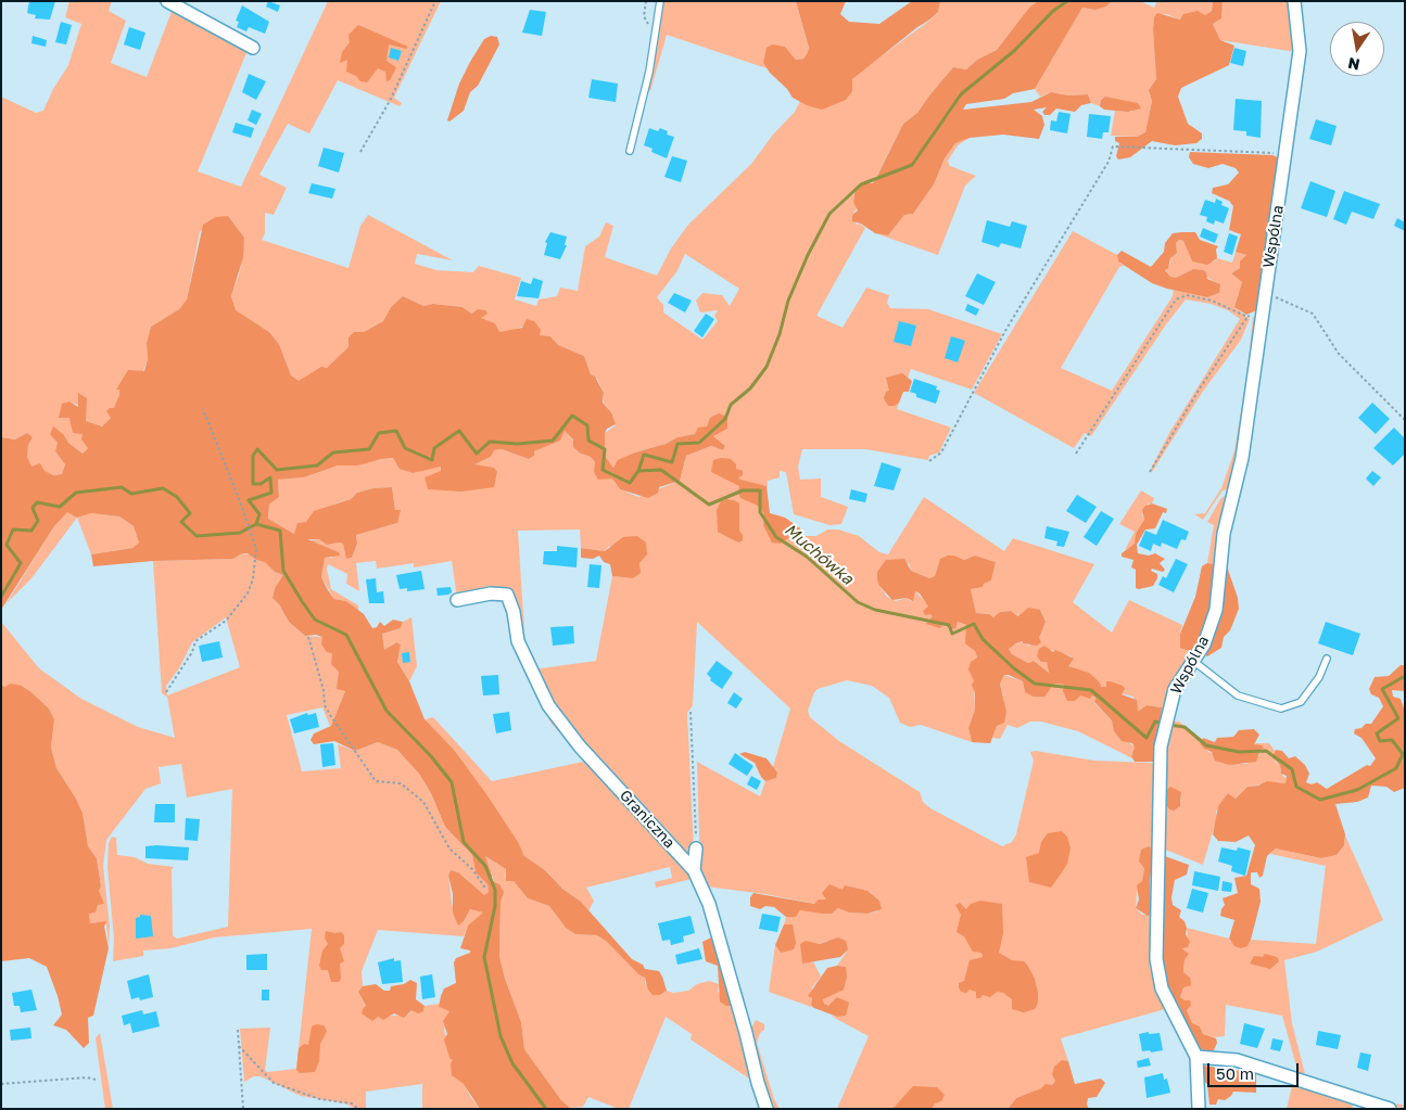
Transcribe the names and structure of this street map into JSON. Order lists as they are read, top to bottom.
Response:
{
  "streets": {
    "street": ["Wspólna", "Graniczna"]
  },
  "water": ["Muchówka"],
  "scale_bar": "50 m",
  "north": "bottom"
}
